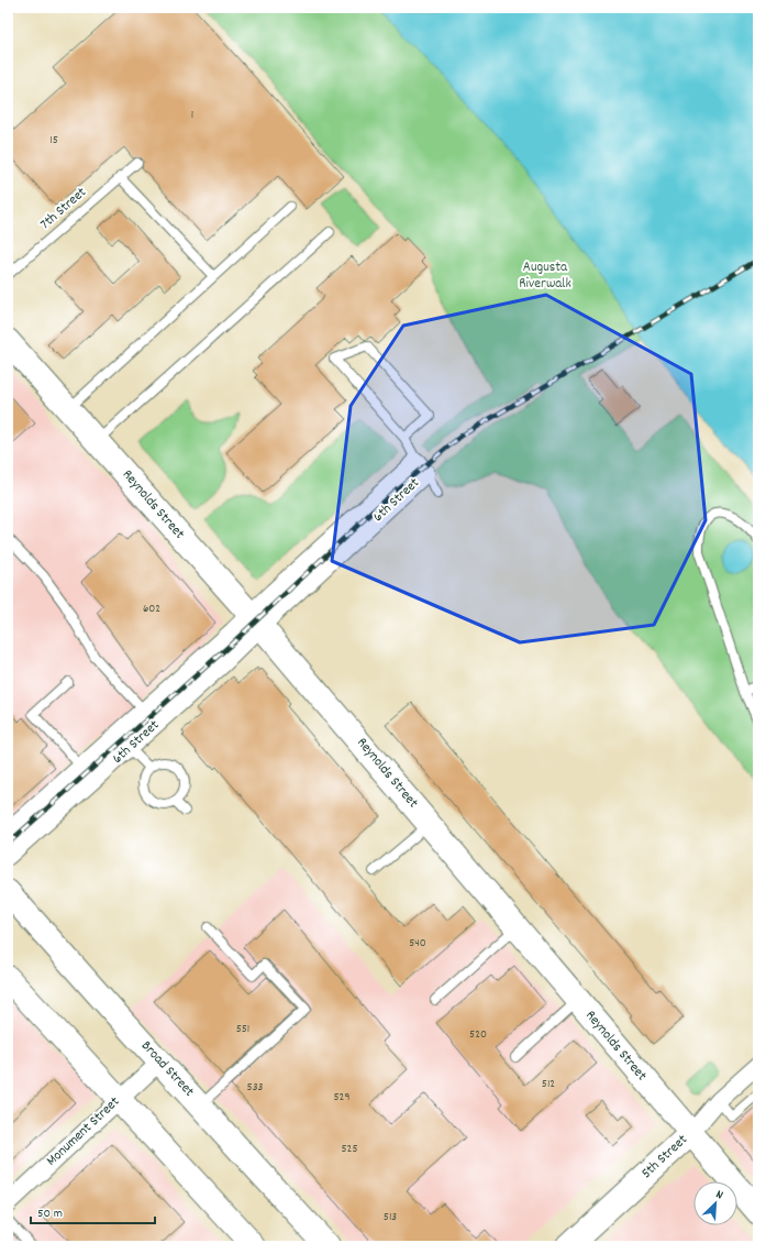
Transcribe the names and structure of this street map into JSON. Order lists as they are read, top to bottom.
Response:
{
  "streets": {
    "main road": ["Reynolds Street", "Broad Street", "5th Street"],
    "street": ["6th Street", "Monument Street"],
    "lane": ["7th Street"]
  },
  "crossings": [
    ["6th Street", "Reynolds Street"],
    ["Reynolds Street", "5th Street"],
    ["Broad Street", "Monument Street"]
  ],
  "parks": ["Augusta Riverwalk"],
  "house_numbers": [
    "1",
    "15",
    "602",
    "540",
    "551",
    "520",
    "512",
    "533",
    "529",
    "525",
    "513"
  ],
  "scale_bar": "50 m",
  "north": "top right"
}
